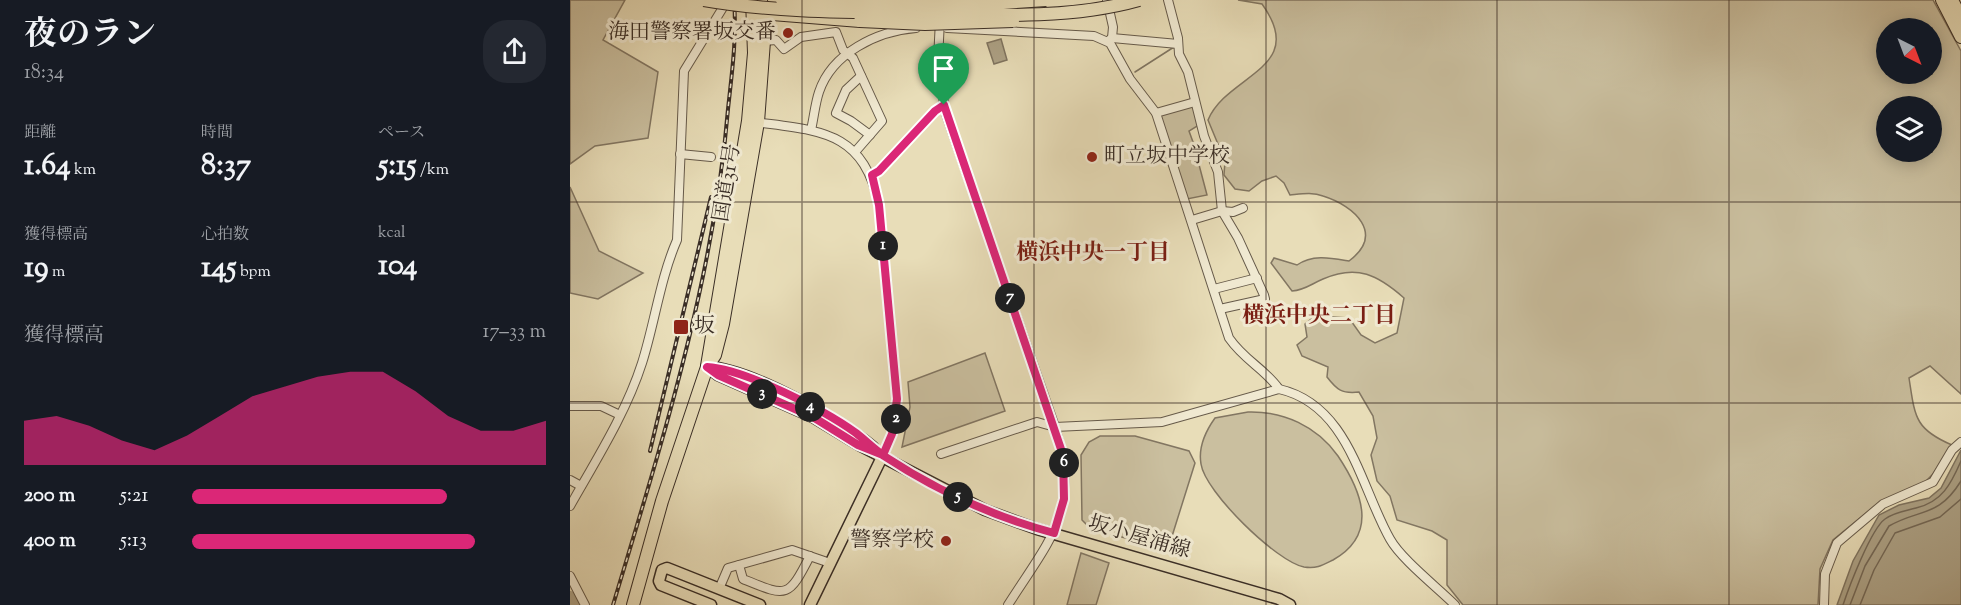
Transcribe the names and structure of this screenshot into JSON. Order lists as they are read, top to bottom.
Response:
{
  "streets": {
    "highway": ["国道31号"],
    "main road": ["坂小屋浦線"]
  },
  "crossings": [
    ["国道31号", "坂小屋浦線"]
  ],
  "districts": ["横浜中央一丁目", "横浜中央二丁目"],
  "places": {
    "other": ["海田警察署坂交番", "町立坂中学校", "警察学校"],
    "transit": ["坂"]
  },
  "north": "bottom right",
  "page": {
    "heading": ["夜のラン", "18:34"],
    "stats": [
      ["距離", "1.64 km"],
      ["時間", "8:37"],
      ["ペース", "5:15 /km"],
      ["獲得標高", "19 m"],
      ["心拍数", "145 bpm"],
      ["kcal", "104"]
    ],
    "pins": [
      "1",
      "7",
      "3",
      "4",
      "2",
      "6",
      "5"
    ],
    "chart": ["獲得標高", "17–33 m"],
    "list": [
      {
        "name": "200 m",
        "note": "5:21"
      },
      {
        "name": "400 m",
        "note": "5:13"
      }
    ]
  }
}
